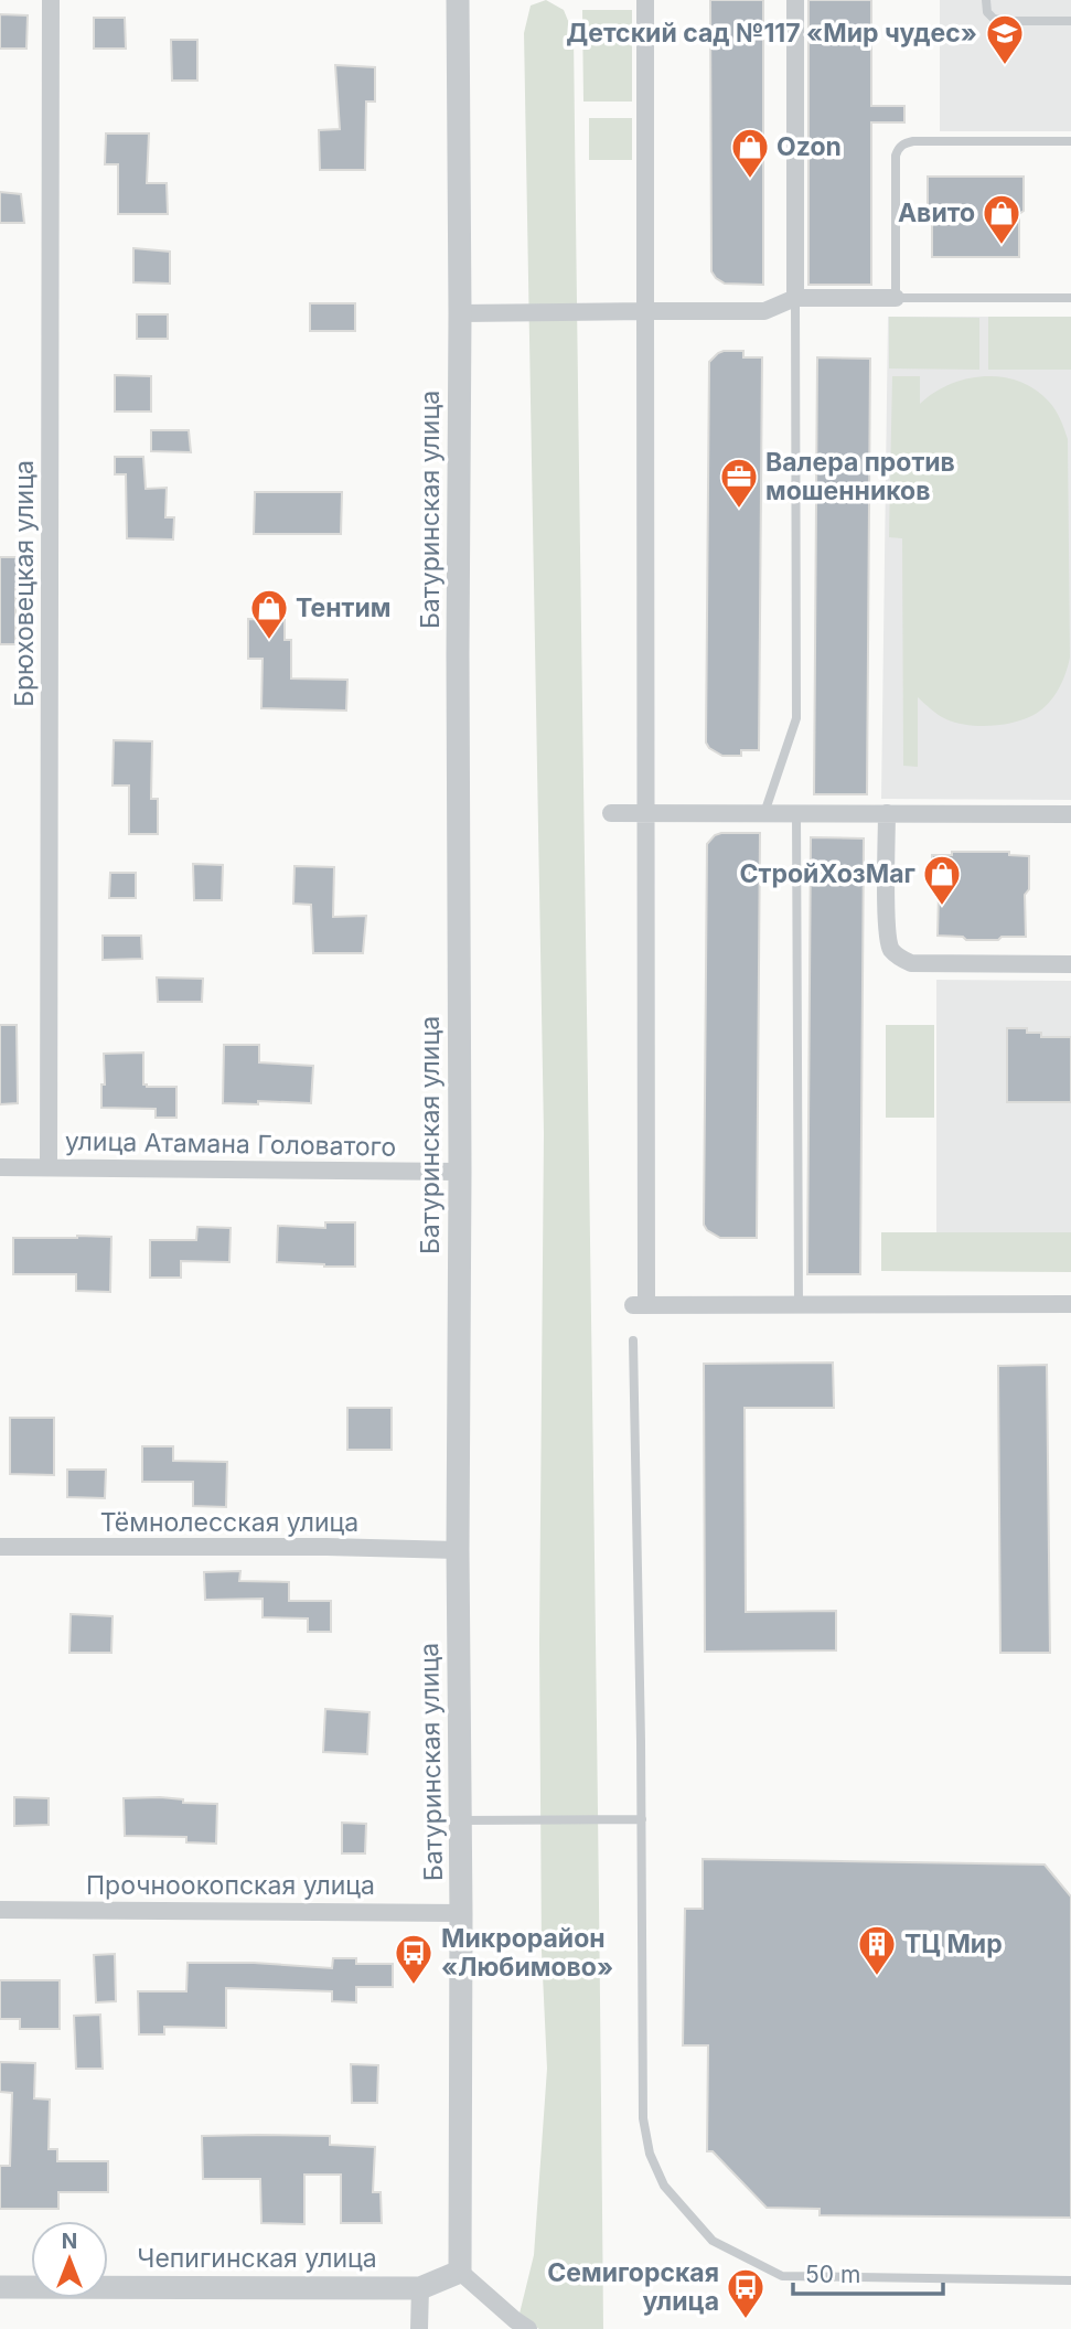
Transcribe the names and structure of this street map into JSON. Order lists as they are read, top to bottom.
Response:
{
  "streets": {
    "street": [
      "Батуринская улица",
      "Брюховецкая улица",
      "улица Атамана Головатого",
      "Тёмнолесская улица",
      "Прочноокопская улица",
      "Чепигинская улица"
    ]
  },
  "crossings": [
    ["Батуринская улица", "улица Атамана Головатого"],
    ["Батуринская улица", "Тёмнолесская улица"],
    ["Батуринская улица", "Прочноокопская улица"],
    ["Брюховецкая улица", "улица Атамана Головатого"]
  ],
  "places": {
    "school or university": ["Детский сад №117 «Мир чудес»"],
    "shop": [
      "Ozon",
      "Авито",
      "Тентим",
      "СтройХозМаг"
    ],
    "office": ["Валера против мошенников"],
    "building": ["ТЦ Мир"],
    "bus stop": ["Микрорайон «Любимово»", "Семигорская улица"]
  },
  "scale_bar": "50 m",
  "north": "top"
}
